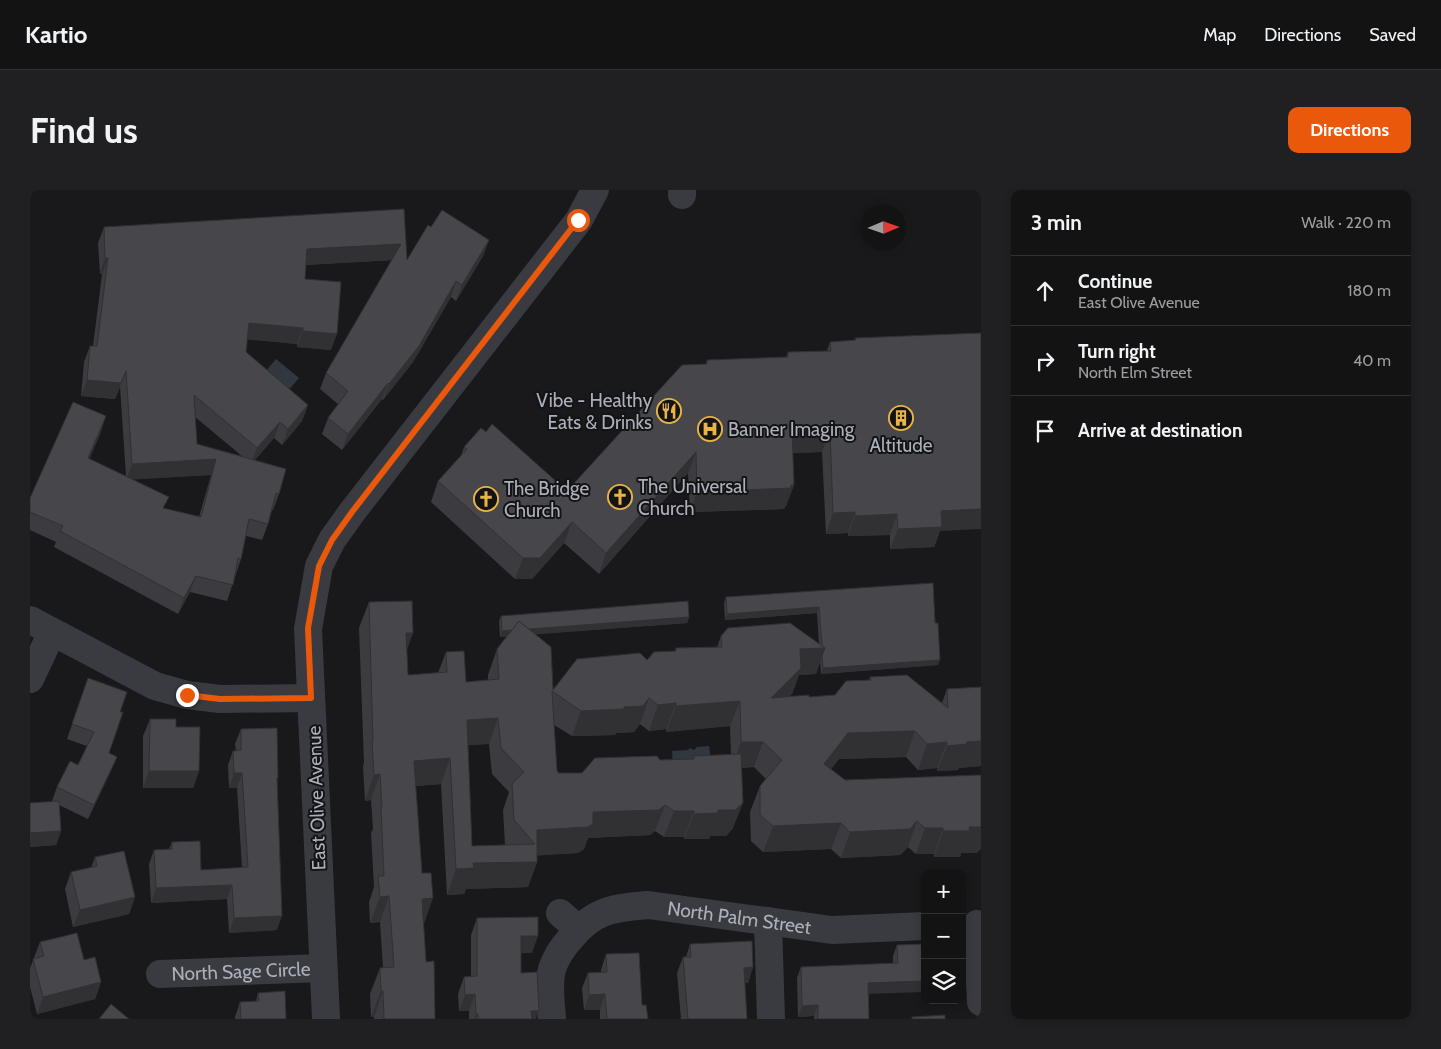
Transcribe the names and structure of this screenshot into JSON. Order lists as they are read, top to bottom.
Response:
{
  "streets": {
    "street": ["East Olive Avenue", "North Palm Street", "North Sage Circle"]
  },
  "crossings": [
    ["East Olive Avenue", "North Sage Circle"]
  ],
  "places": {
    "restaurant": ["Vibe - Healthy Eats & Drinks"],
    "building": ["Altitude"],
    "hospital": ["Banner Imaging"],
    "church": ["The Universal Church", "The Bridge Church"]
  },
  "north": "right",
  "page": {
    "header": "Kartio",
    "nav": ["Map", "Directions", "Saved"],
    "buttons": "Directions",
    "title": "Find us",
    "heading": ["3 min", "Walk · 220 m"],
    "list": [
      ["Continue", "East Olive Avenue", "180 m"],
      ["Turn right", "North Elm Street", "40 m"],
      "Arrive at destination"
    ],
    "map_buttons": ["+", "−"]
  }
}
